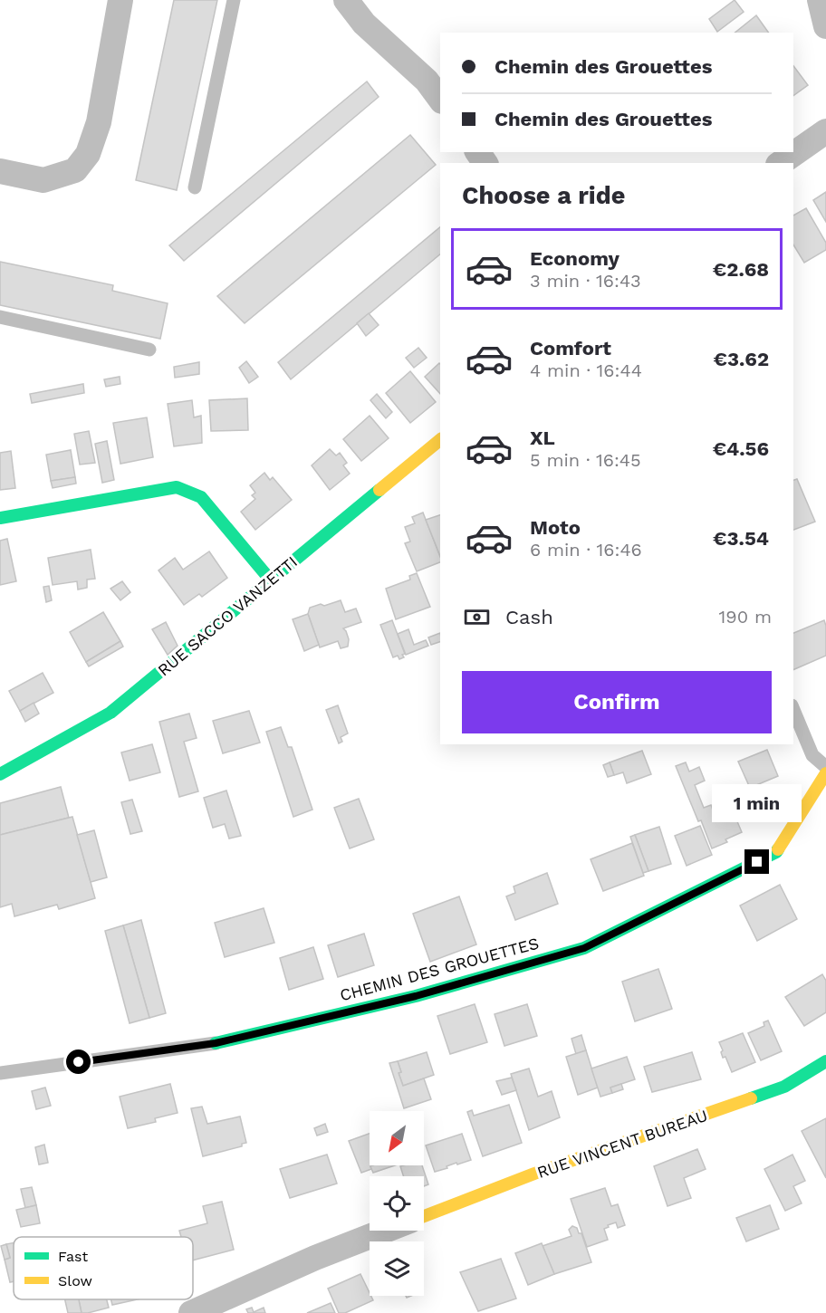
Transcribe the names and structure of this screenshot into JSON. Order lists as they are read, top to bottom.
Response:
{
  "streets": {
    "street": ["RUE SACCO VANZETTI", "CHEMIN DES GROUETTES", "RUE VINCENT BUREAU"]
  },
  "legend": ["Fast", "Slow"],
  "north": "bottom left",
  "page": {
    "banner": ["Chemin des Grouettes", "Chemin des Grouettes"],
    "heading": "Choose a ride",
    "list": [
      {
        "name": "Economy",
        "note": "3 min · 16:43",
        "value": "€2.68"
      },
      {
        "name": "Comfort",
        "note": "4 min · 16:44",
        "value": "€3.62"
      },
      {
        "name": "XL",
        "note": "5 min · 16:45",
        "value": "€4.56"
      },
      {
        "name": "Moto",
        "note": "6 min · 16:46",
        "value": "€3.54"
      }
    ],
    "pay": ["Cash", "190 m"],
    "buttons": "Confirm",
    "bubble": "1 min"
  }
}
